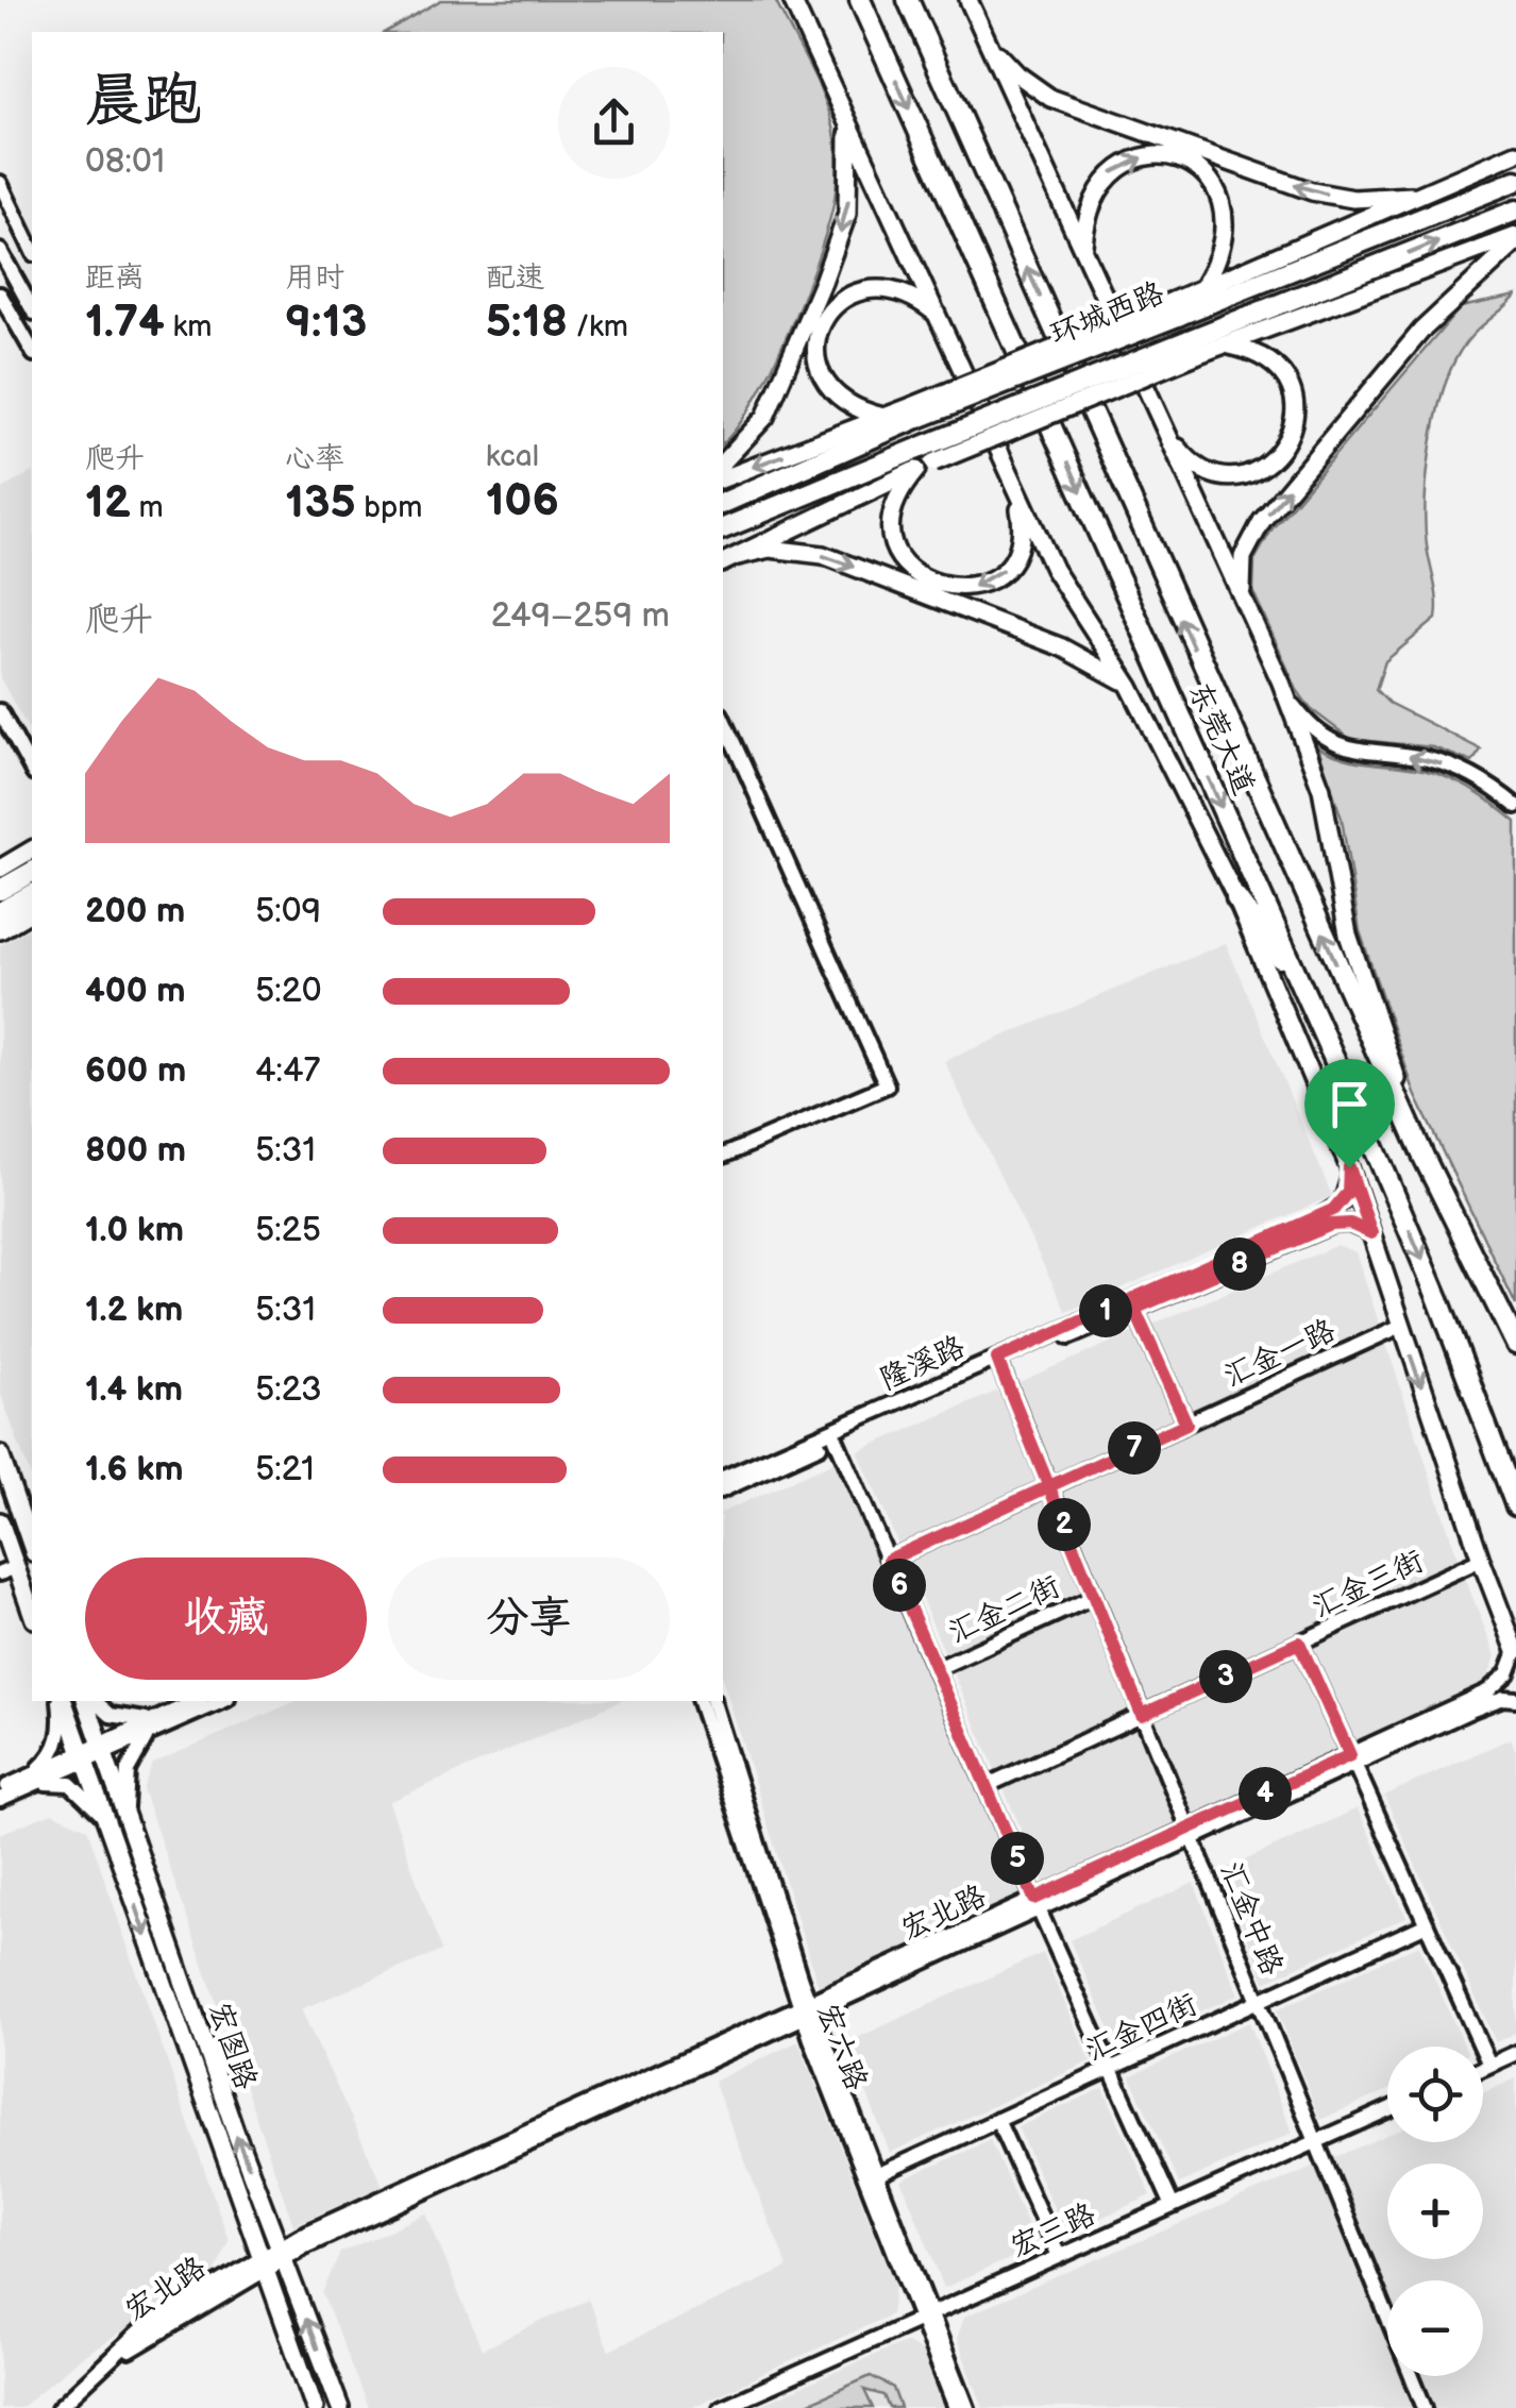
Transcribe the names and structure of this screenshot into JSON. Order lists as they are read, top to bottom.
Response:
{
  "streets": {
    "highway": ["环城西路", "东莞大道"],
    "main road": ["宏图路"],
    "street": [
      "汇金一路",
      "隆溪路",
      "汇金三街",
      "汇金二街",
      "宏北路",
      "汇金中路",
      "汇金四街",
      "宏六路",
      "宏三路"
    ]
  },
  "crossings": [
    ["汇金一路", "汇金中路"],
    ["隆溪路", "汇金中路"],
    ["汇金三街", "汇金中路"],
    ["汇金二街", "汇金中路"],
    ["宏北路", "汇金中路"],
    ["宏北路", "宏图路"],
    ["宏北路", "宏六路"],
    ["汇金中路", "汇金四街"],
    ["汇金中路", "宏三路"],
    ["汇金四街", "宏六路"],
    ["宏六路", "宏三路"]
  ],
  "page": {
    "heading": ["晨跑", "08:01"],
    "stats": [
      ["距离", "1.74 km"],
      ["用时", "9:13"],
      ["配速", "5:18 /km"],
      ["爬升", "12 m"],
      ["心率", "135 bpm"],
      ["kcal", "106"]
    ],
    "chart": ["爬升", "249–259 m"],
    "list": [
      {
        "name": "200 m",
        "note": "5:09"
      },
      {
        "name": "400 m",
        "note": "5:20"
      },
      {
        "name": "600 m",
        "note": "4:47"
      },
      {
        "name": "800 m",
        "note": "5:31"
      },
      {
        "name": "1.0 km",
        "note": "5:25"
      },
      {
        "name": "1.2 km",
        "note": "5:31"
      },
      {
        "name": "1.4 km",
        "note": "5:23"
      },
      {
        "name": "1.6 km",
        "note": "5:21"
      }
    ],
    "pins": [
      "8",
      "1",
      "7",
      "2",
      "6",
      "3",
      "4",
      "5"
    ],
    "buttons": ["收藏", "分享"],
    "map_buttons": ["+", "−"]
  }
}
